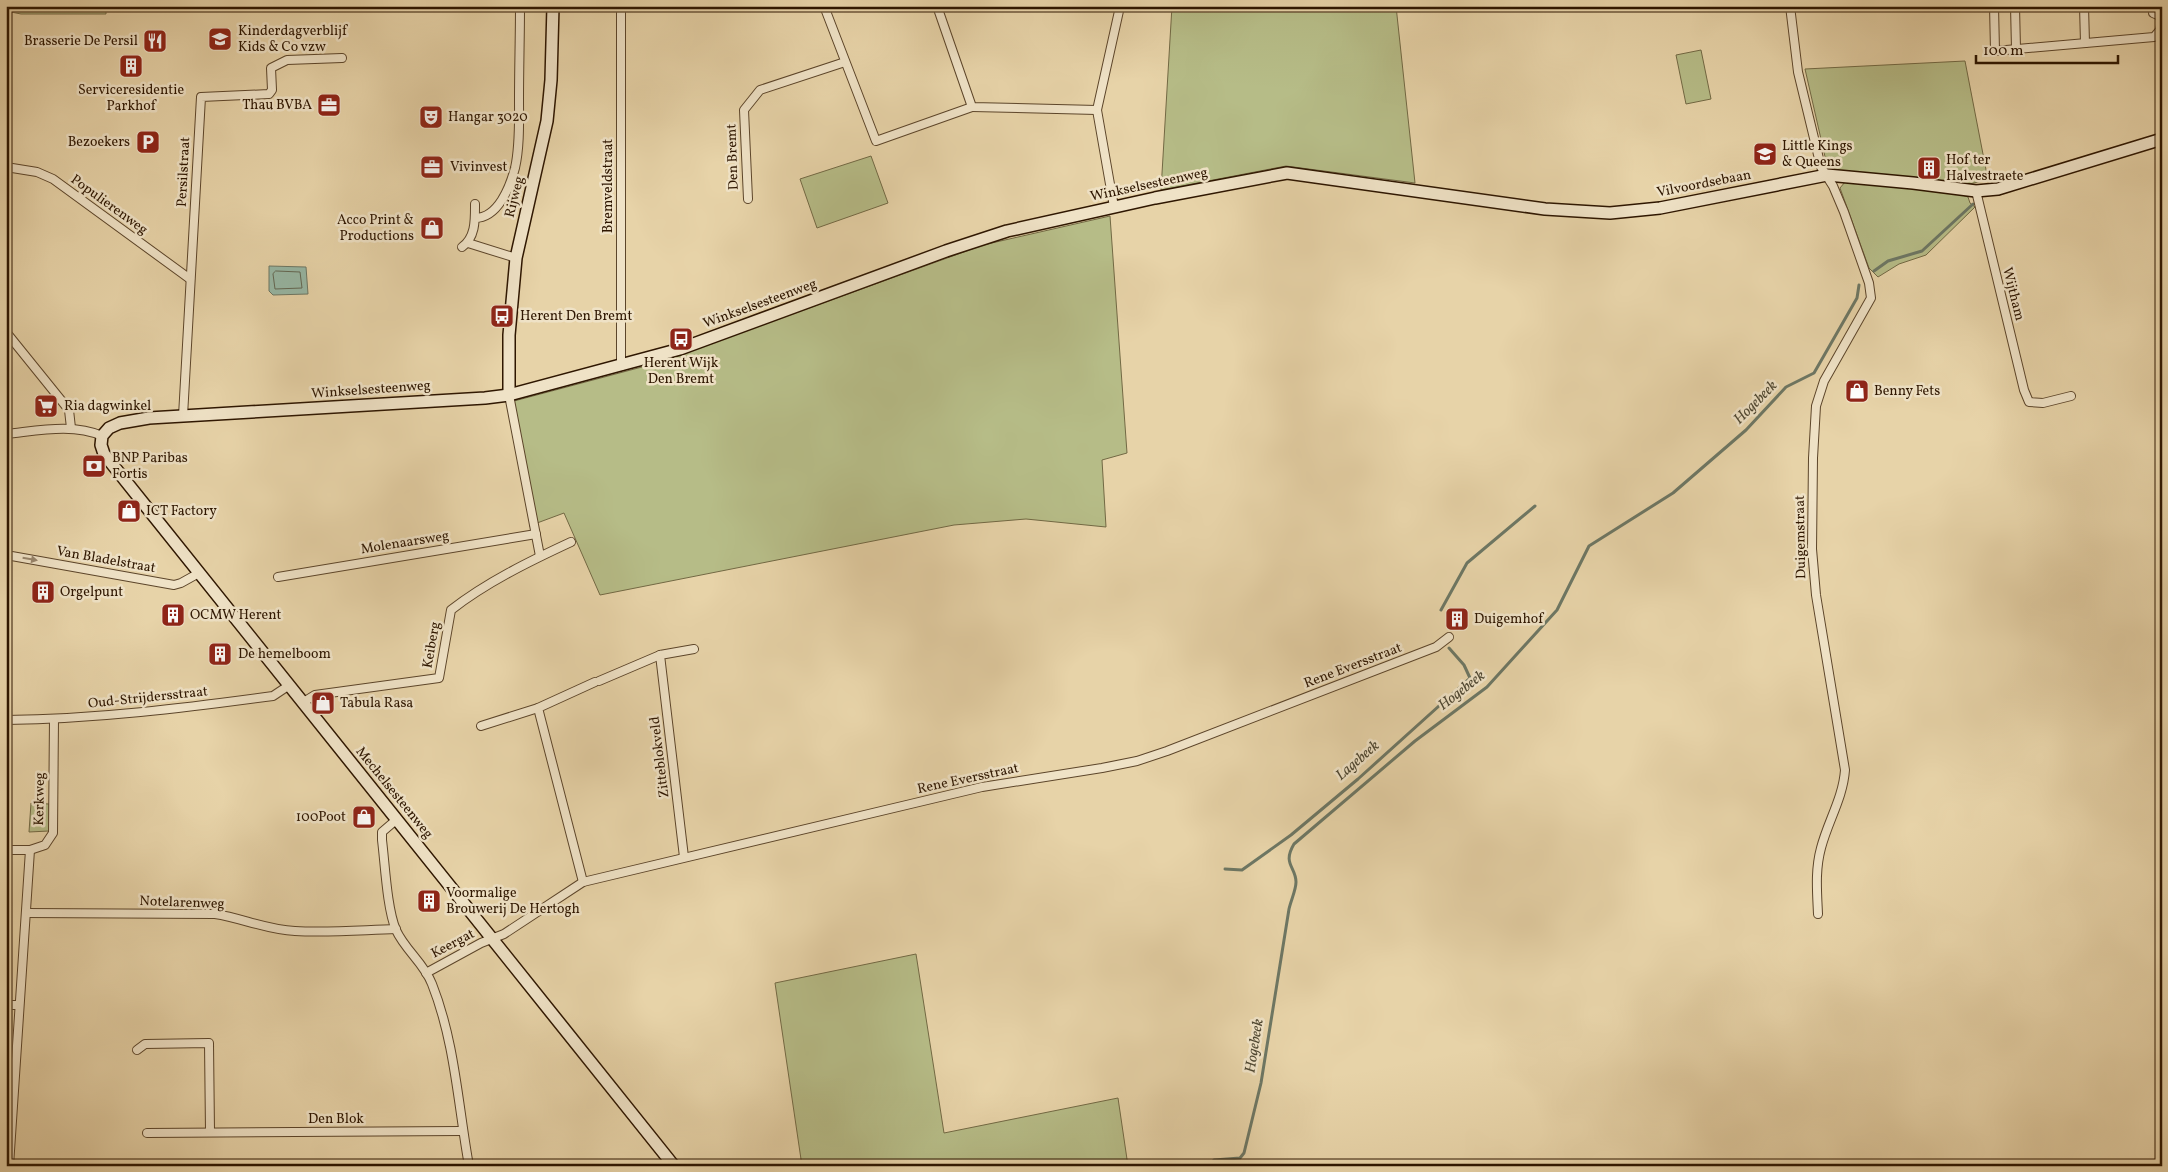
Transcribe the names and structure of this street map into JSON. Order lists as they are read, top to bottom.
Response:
{
  "streets": {
    "street": [
      "Den Bremt",
      "Persilstraat",
      "Vilvoordsebaan",
      "Winkselsesteenweg",
      "Bremveldstraat",
      "Rijweg",
      "Populierenweg",
      "Wijtham",
      "Duigemstraat",
      "Molenaarsweg",
      "Van Bladelstraat",
      "Keiberg",
      "Rene Eversstraat",
      "Oud-Strijdersstraat",
      "Zitteblokveld",
      "Mechelsesteenweg",
      "Kerkweg",
      "Notelarenweg",
      "Keergat",
      "Den Blok"
    ]
  },
  "crossings": [
    ["Persilstraat", "Winkselsesteenweg"],
    ["Persilstraat", "Populierenweg"],
    ["Vilvoordsebaan", "Winkselsesteenweg"],
    ["Vilvoordsebaan", "Wijtham"],
    ["Vilvoordsebaan", "Duigemstraat"],
    ["Winkselsesteenweg", "Bremveldstraat"],
    ["Winkselsesteenweg", "Rijweg"],
    ["Winkselsesteenweg", "Mechelsesteenweg"],
    ["Van Bladelstraat", "Mechelsesteenweg"],
    ["Keiberg", "Mechelsesteenweg"],
    ["Rene Eversstraat", "Zitteblokveld"],
    ["Rene Eversstraat", "Mechelsesteenweg"],
    ["Rene Eversstraat", "Keergat"],
    ["Oud-Strijdersstraat", "Mechelsesteenweg"],
    ["Oud-Strijdersstraat", "Kerkweg"],
    ["Mechelsesteenweg", "Keergat"]
  ],
  "one_way": ["Van Bladelstraat"],
  "water": ["Hogebeek", "Lagebeek"],
  "places": {
    "school or university": ["Kinderdagverblijf Kids & Co vzw", "Little Kings & Queens"],
    "restaurant": ["Brasserie De Persil"],
    "building": [
      "Serviceresidentie Parkhof",
      "Hof ter Halvestraete",
      "Orgelpunt",
      "OCMW Herent",
      "Duigemhof",
      "De hemelboom",
      "Voormalige Brouwerij De Hertogh"
    ],
    "office": ["Thau BVBA", "Vivinvest"],
    "theatre": ["Hangar 3020"],
    "parking": ["Bezoekers"],
    "shop": [
      "Acco Print & Productions",
      "Benny Fets",
      "ICT Factory",
      "Tabula Rasa",
      "100Poot"
    ],
    "bus stop": ["Herent Den Bremt", "Herent Wijk Den Bremt"],
    "supermarket": ["Ria dagwinkel"],
    "bank": ["BNP Paribas Fortis"]
  },
  "scale_bar": "100 m"
}
